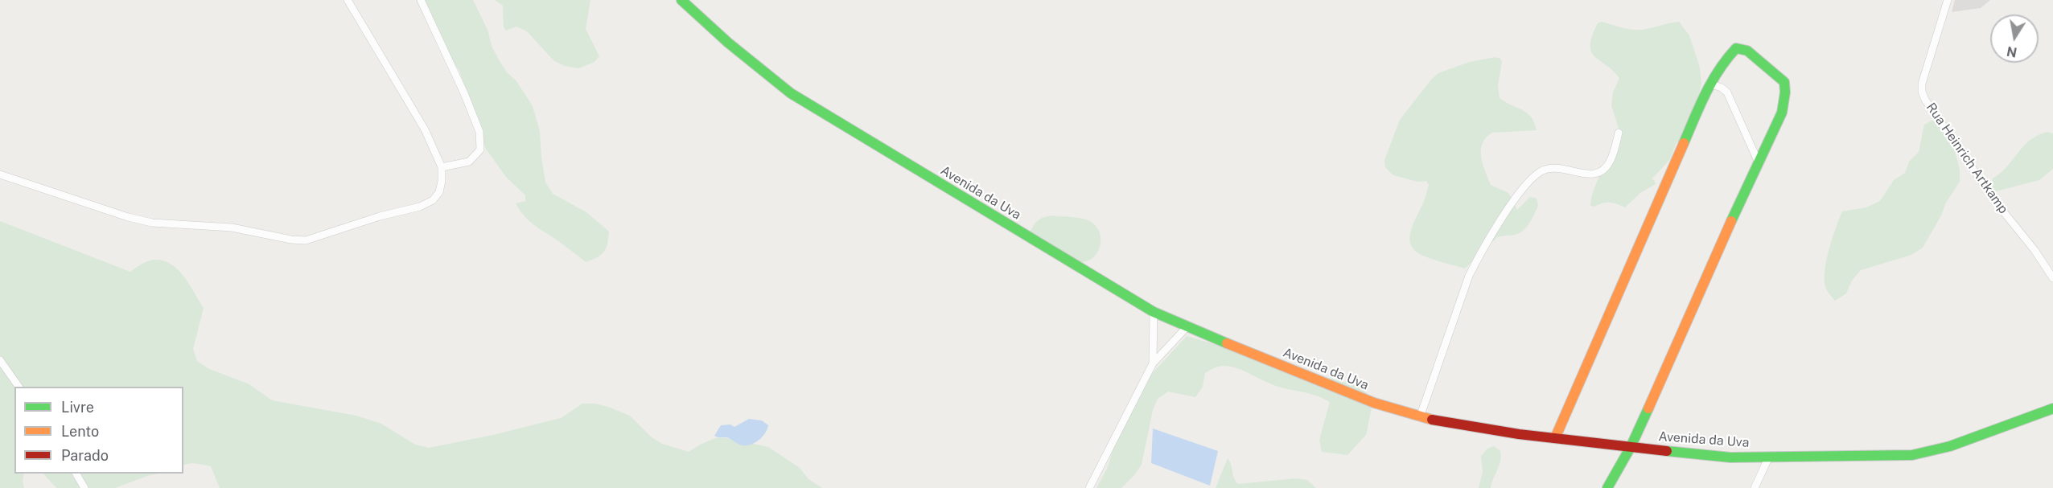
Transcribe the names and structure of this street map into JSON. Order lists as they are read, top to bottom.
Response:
{
  "streets": {
    "main road": ["Avenida da Uva"],
    "street": ["Rua Heinrich Artkamp"]
  },
  "legend": ["Livre", "Lento", "Parado"],
  "north": "bottom"
}
